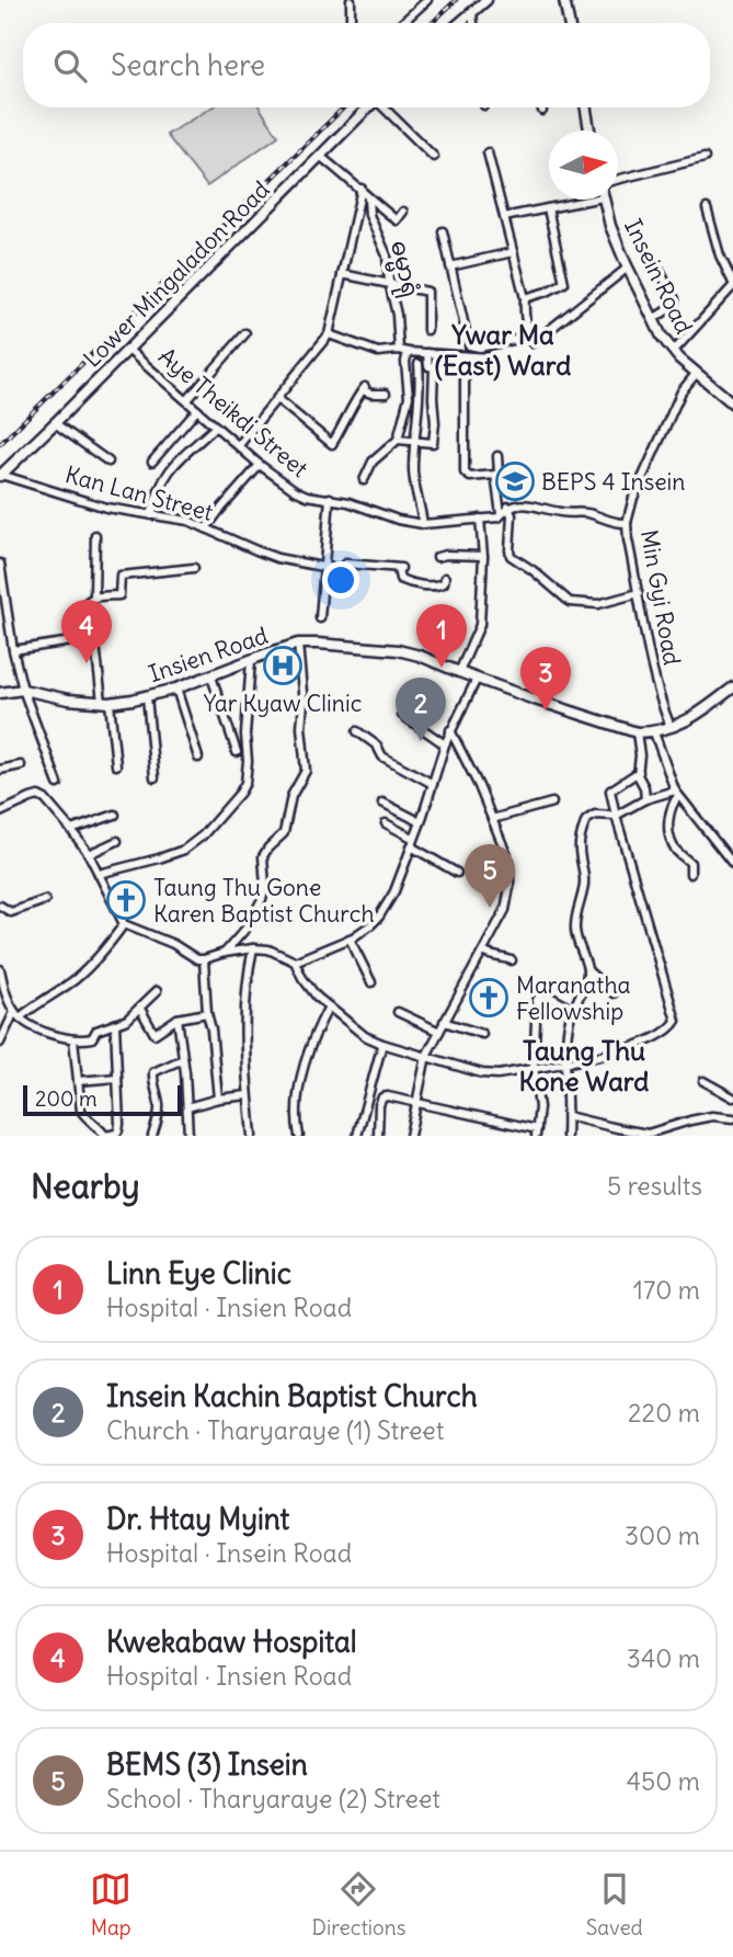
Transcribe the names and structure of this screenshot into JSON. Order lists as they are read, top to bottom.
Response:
{
  "streets": {
    "main road": ["Lower Mingaladon Road", "Insein Road", "Insien Road"],
    "street": [
      "ဓမ္မာရုံ",
      "Aye Theikdi Street",
      "Kan Lan Street",
      "Min Gyi Road"
    ]
  },
  "crossings": [
    ["Lower Mingaladon Road", "Aye Theikdi Street"],
    ["Lower Mingaladon Road", "Kan Lan Street"],
    ["Insein Road", "Min Gyi Road"]
  ],
  "districts": ["Ywar Ma (East) Ward", "Taung Thu Kone Ward"],
  "places": {
    "school or university": ["BEPS 4 Insein"],
    "hospital": ["Yar Kyaw Clinic"],
    "church": ["Taung Thu Gone Karen Baptist Church", "Maranatha Fellowship"]
  },
  "scale_bar": "200 m",
  "north": "right",
  "page": {
    "search": "Search here",
    "pins": [
      "4",
      "1",
      "3",
      "2",
      "5"
    ],
    "scale": "200 m",
    "heading": ["Nearby", "5 results"],
    "list": [
      {
        "mark": "1",
        "name": "Linn Eye Clinic",
        "note": "Hospital · Insien Road",
        "value": "170 m"
      },
      {
        "mark": "2",
        "name": "Insein Kachin Baptist Church",
        "note": "Church · Tharyaraye (1) Street",
        "value": "220 m"
      },
      {
        "mark": "3",
        "name": "Dr. Htay Myint",
        "note": "Hospital · Insein Road",
        "value": "300 m"
      },
      {
        "mark": "4",
        "name": "Kwekabaw Hospital",
        "note": "Hospital · Insien Road",
        "value": "340 m"
      },
      {
        "mark": "5",
        "name": "BEMS (3) Insein",
        "note": "School · Tharyaraye (2) Street",
        "value": "450 m"
      }
    ],
    "nav": ["Map", "Directions", "Saved"]
  }
}
